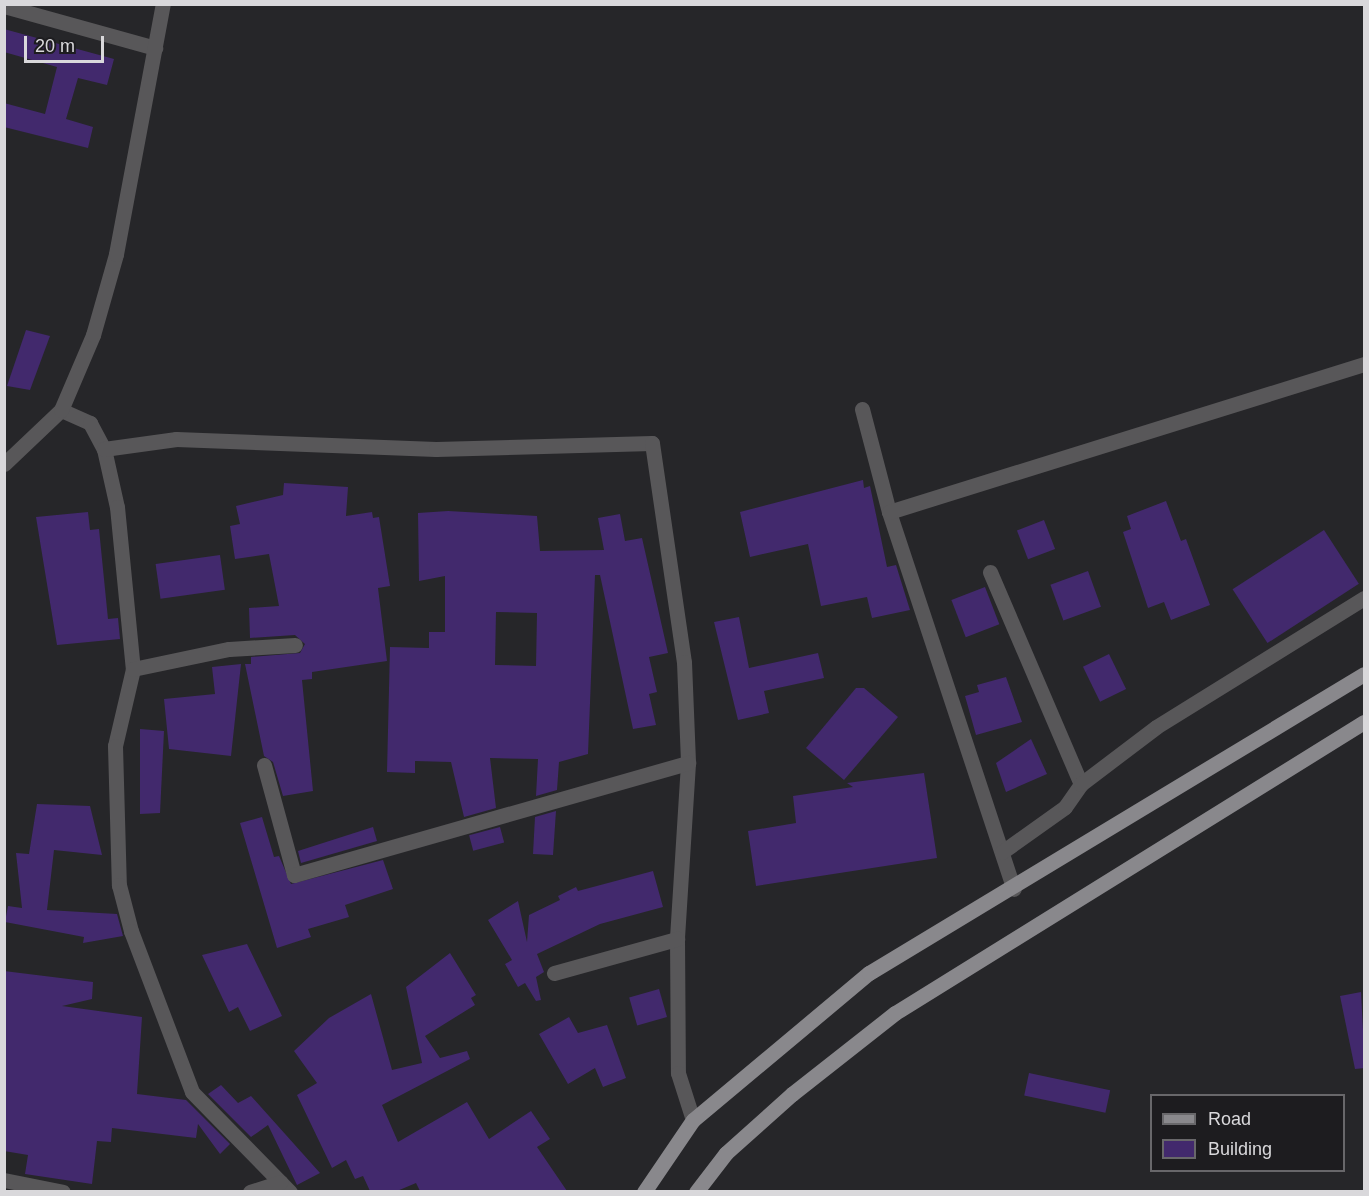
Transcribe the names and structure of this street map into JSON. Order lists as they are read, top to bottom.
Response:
{
  "legend": ["Road", "Building"],
  "scale_bar": "20 m"
}
